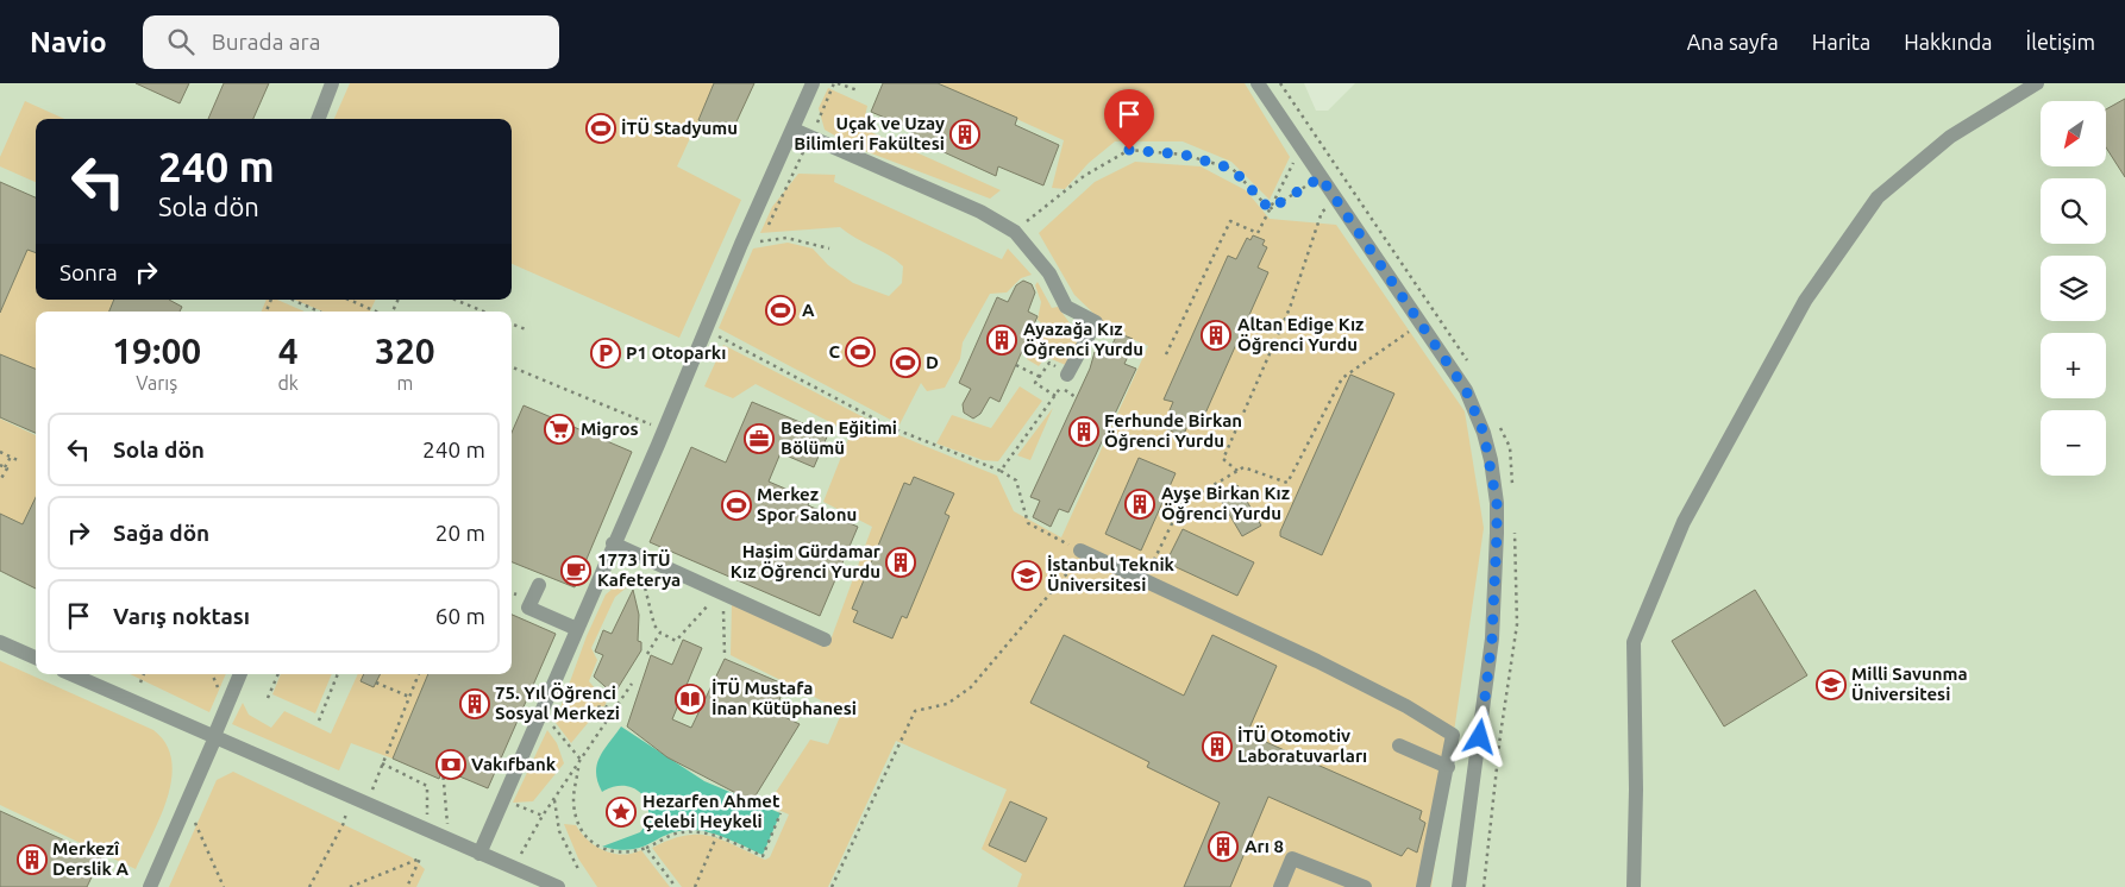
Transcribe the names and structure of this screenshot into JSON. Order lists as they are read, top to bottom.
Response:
{
  "places": {
    "sports": [
      "İTÜ Stadyumu",
      "A",
      "C",
      "D",
      "Merkez Spor Salonu"
    ],
    "building": [
      "Uçak ve Uzay Bilimleri Fakültesi",
      "Altan Edige Kız Öğrenci Yurdu",
      "Ayazağa Kız Öğrenci Yurdu",
      "Ferhunde Birkan Öğrenci Yurdu",
      "Ayşe Birkan Kız Öğrenci Yurdu",
      "Haşim Gürdamar Kız Öğrenci Yurdu",
      "75. Yıl Öğrenci Sosyal Merkezi",
      "İTÜ Otomotiv Laboratuvarları",
      "Arı 8",
      "Merkezî Derslik A"
    ],
    "parking": ["P1 Otoparkı"],
    "supermarket": ["Migros"],
    "office": ["Beden Eğitimi Bölümü"],
    "cafe": ["1773 İTÜ Kafeterya"],
    "school or university": ["İstanbul Teknik Üniversitesi", "Milli Savunma Üniversitesi"],
    "library": ["İTÜ Mustafa İnan Kütüphanesi"],
    "bank": ["Vakıfbank"],
    "place": ["Hezarfen Ahmet Çelebi Heykeli"]
  },
  "north": "bottom left",
  "page": {
    "header": "Navio",
    "search": "Burada ara",
    "nav": [
      "Ana sayfa",
      "Harita",
      "Hakkında",
      "İletişim"
    ],
    "map_buttons": ["+", "−"],
    "turn": ["240 m", "Sola dön"],
    "then": "Sonra",
    "eta": [
      "19:00",
      "Varış",
      "4",
      "dk",
      "320",
      "m"
    ],
    "list": [
      {
        "name": "Sola dön",
        "value": "240 m"
      },
      {
        "name": "Sağa dön",
        "value": "20 m"
      },
      {
        "name": "Varış noktası",
        "value": "60 m"
      }
    ]
  }
}
